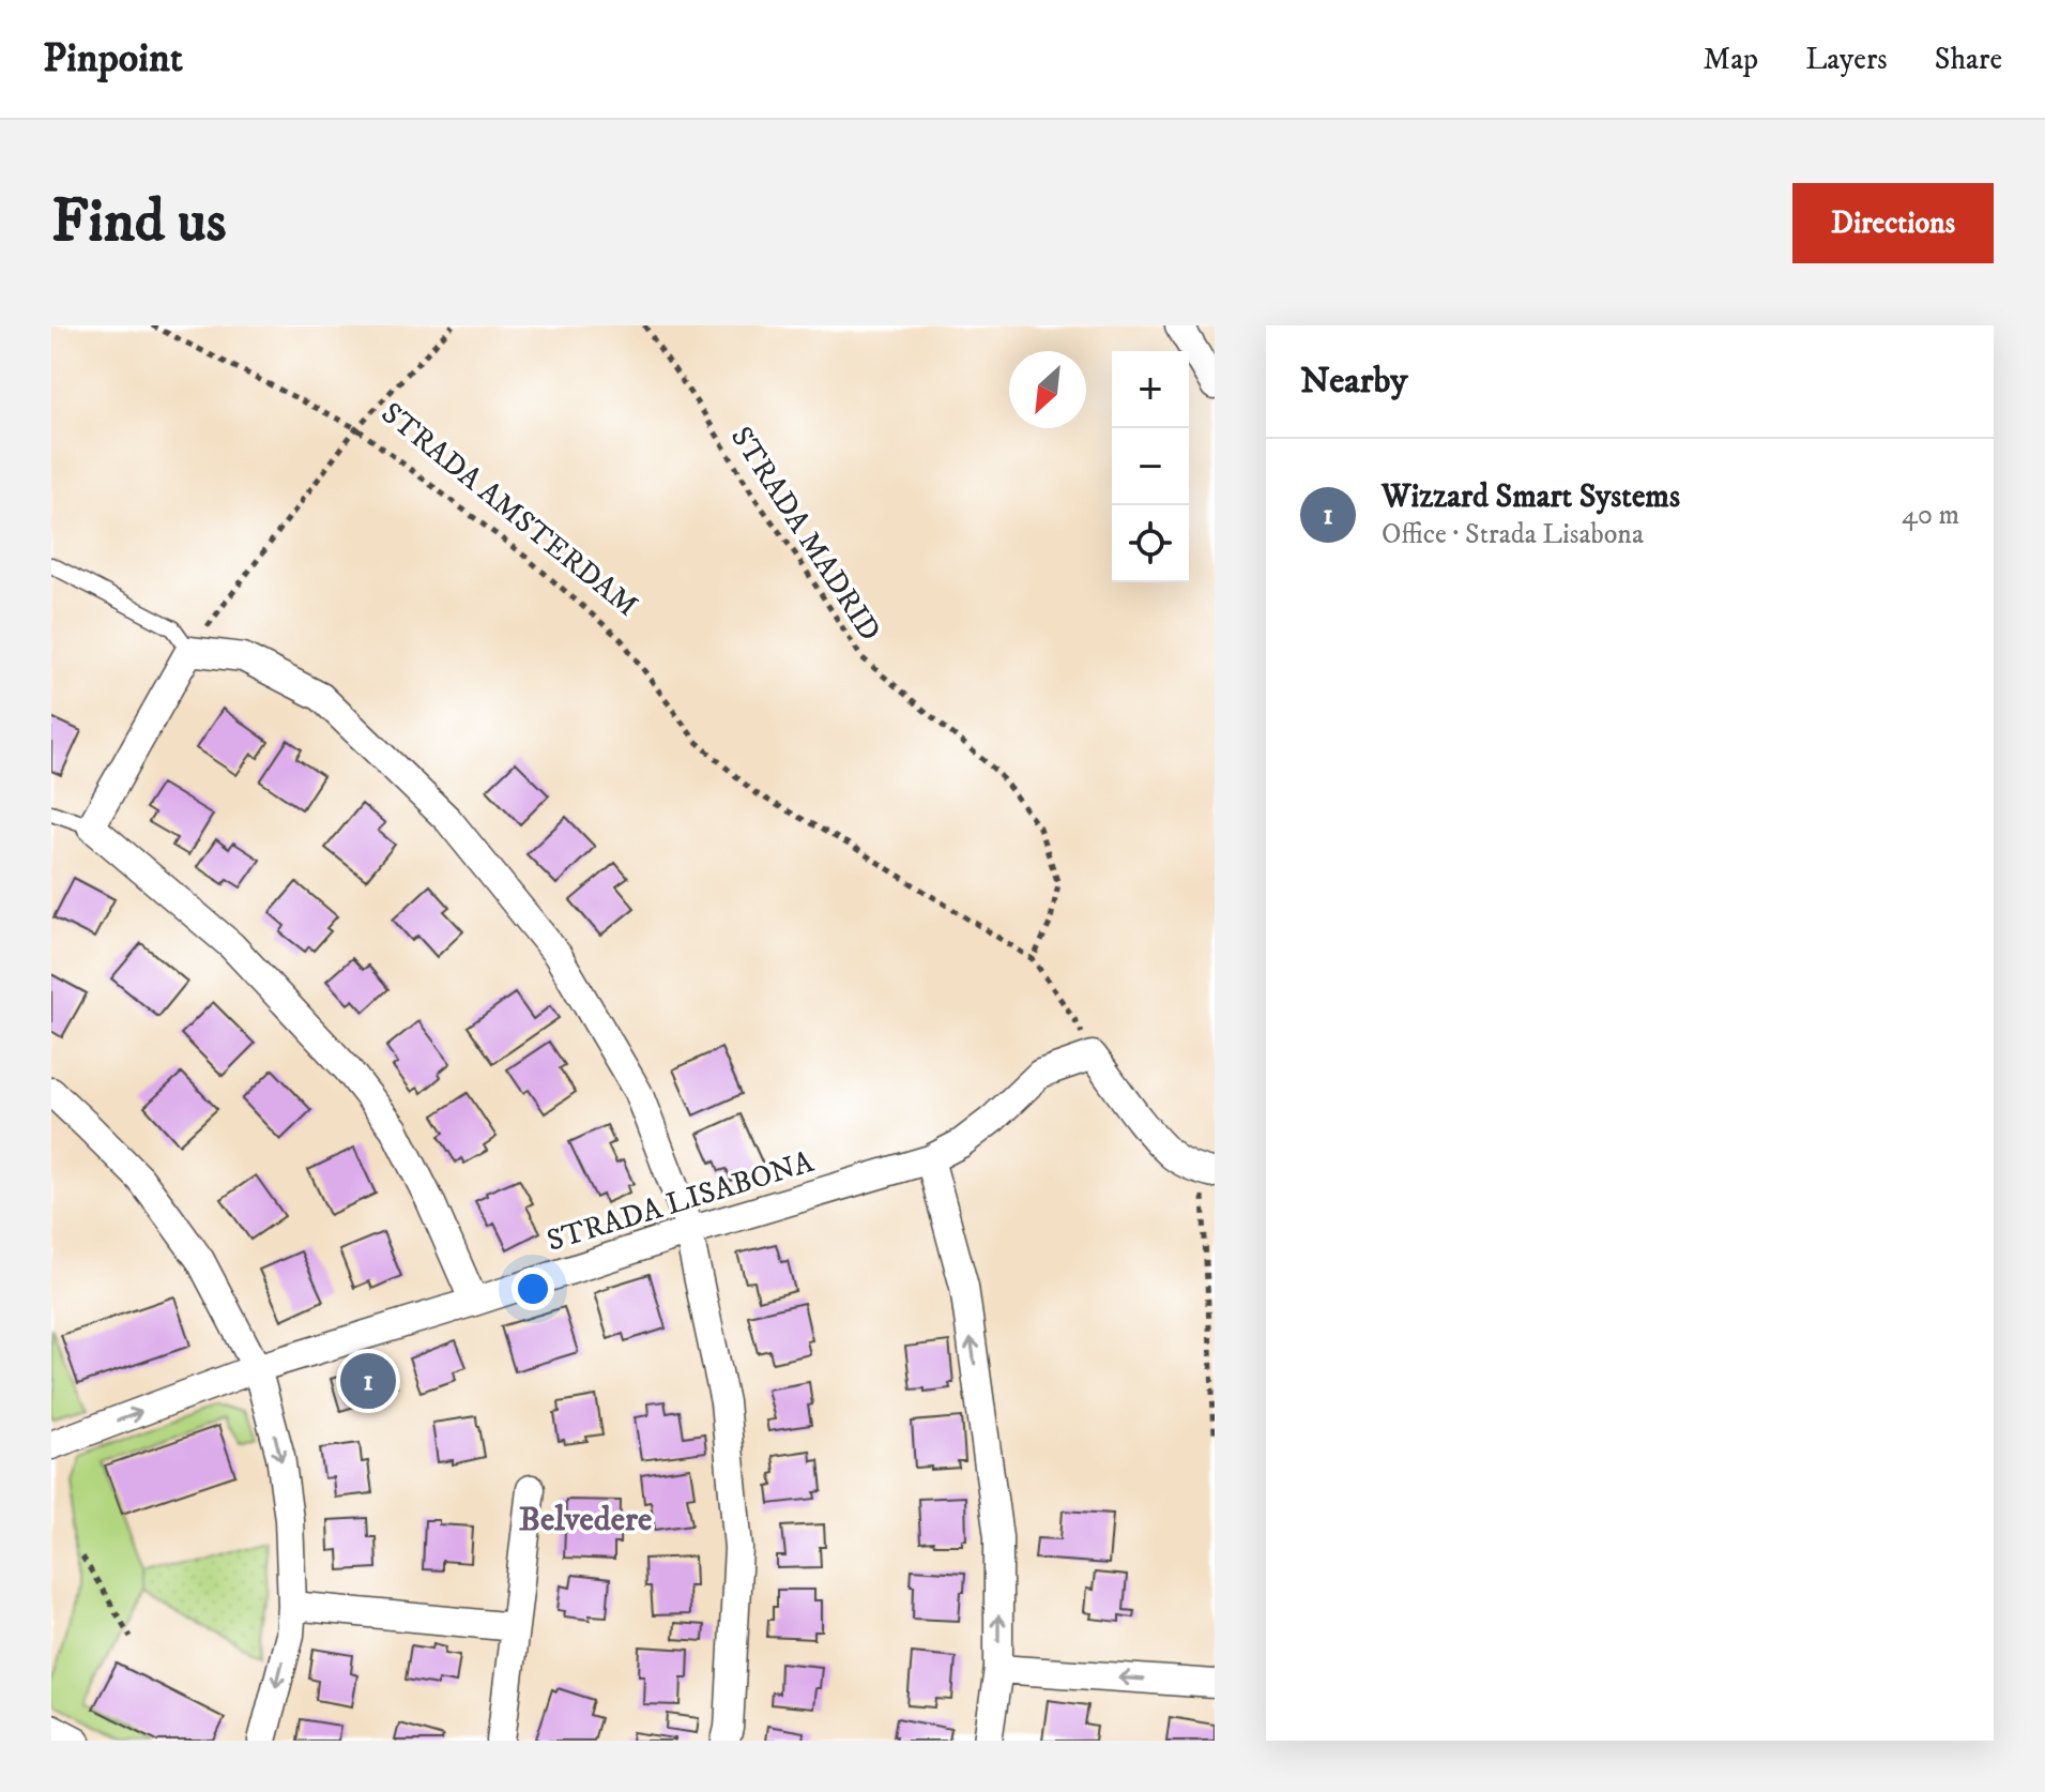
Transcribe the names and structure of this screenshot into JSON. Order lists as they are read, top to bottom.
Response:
{
  "streets": {
    "street": ["STRADA LISABONA"],
    "path": ["STRADA AMSTERDAM", "STRADA MADRID"]
  },
  "crossings": [
    ["STRADA AMSTERDAM", "STRADA MADRID"],
    ["STRADA AMSTERDAM", "STRADA LISABONA"]
  ],
  "districts": ["Belvedere"],
  "north": "bottom left",
  "page": {
    "header": "Pinpoint",
    "nav": ["Map", "Layers", "Share"],
    "buttons": "Directions",
    "title": "Find us",
    "heading": "Nearby",
    "map_buttons": ["+", "−"],
    "list": [
      {
        "mark": "1",
        "name": "Wizzard Smart Systems",
        "note": "Office · Strada Lisabona",
        "value": "40 m"
      }
    ],
    "pins": "1"
  }
}
